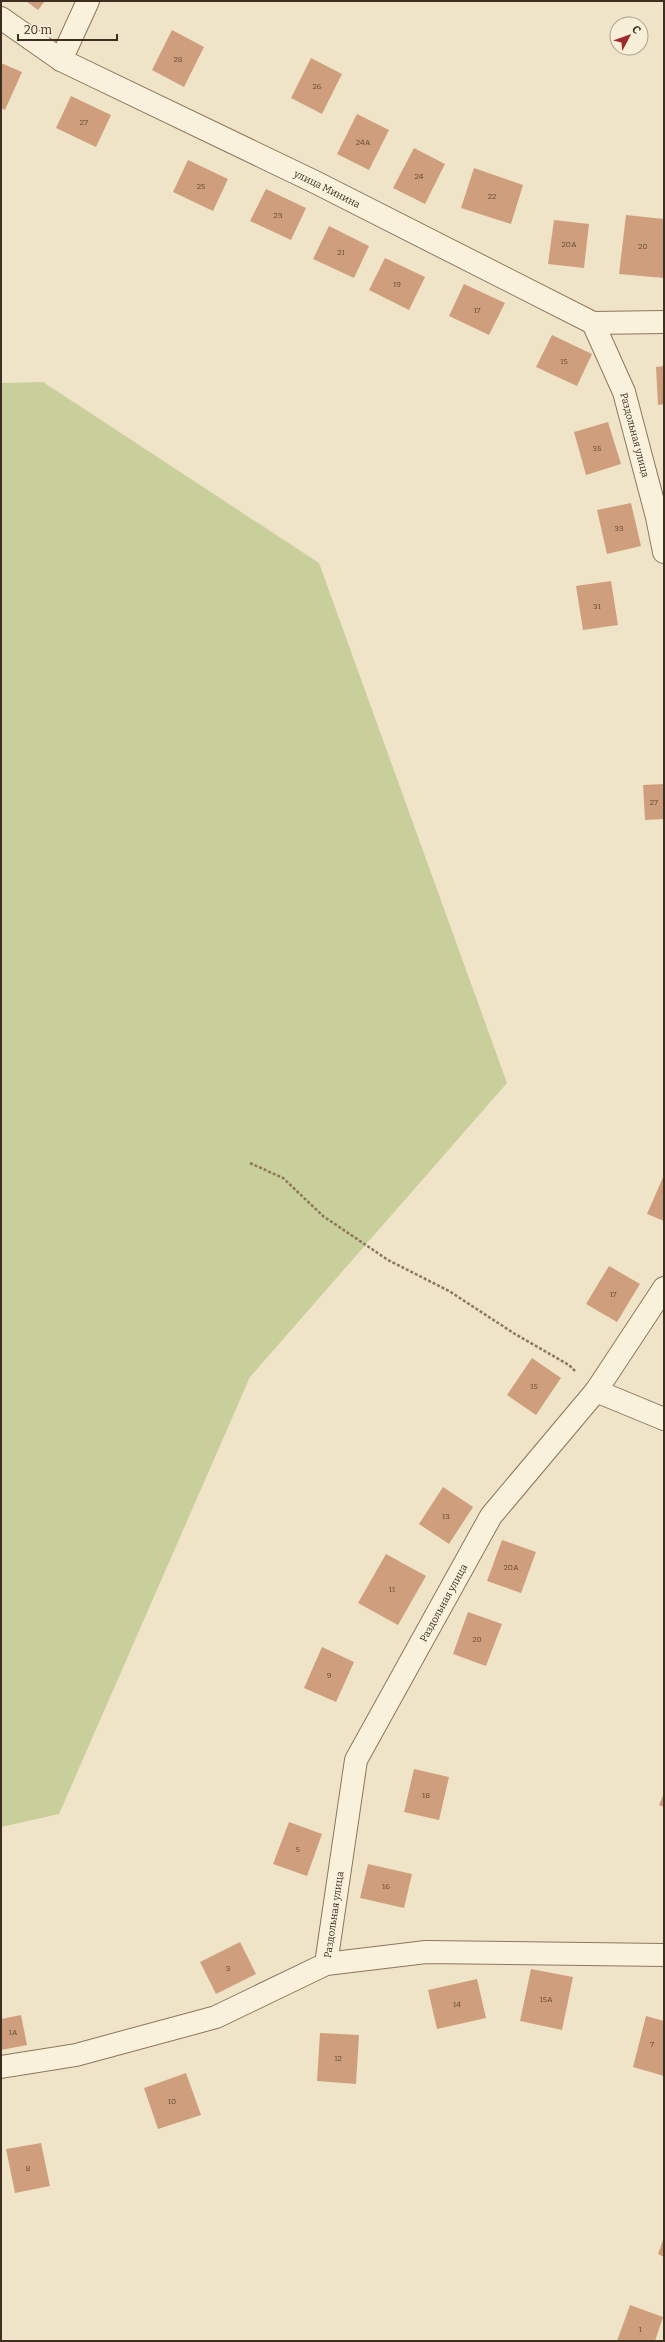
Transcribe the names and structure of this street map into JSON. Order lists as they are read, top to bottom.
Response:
{
  "streets": {
    "street": ["улица Минина", "Раздольная улица"]
  },
  "crossings": [
    ["улица Минина", "Раздольная улица"]
  ],
  "house_numbers": [
    "28",
    "26",
    "27",
    "24А",
    "24",
    "25",
    "22",
    "23",
    "20А",
    "20",
    "21",
    "19",
    "17",
    "15",
    "35",
    "33",
    "31",
    "27",
    "17",
    "15",
    "13",
    "20А",
    "11",
    "20",
    "9",
    "18",
    "5",
    "16",
    "3",
    "15А",
    "14",
    "1А",
    "7",
    "12",
    "10",
    "8",
    "1"
  ],
  "scale_bar": "20 m",
  "north": "top right"
}
